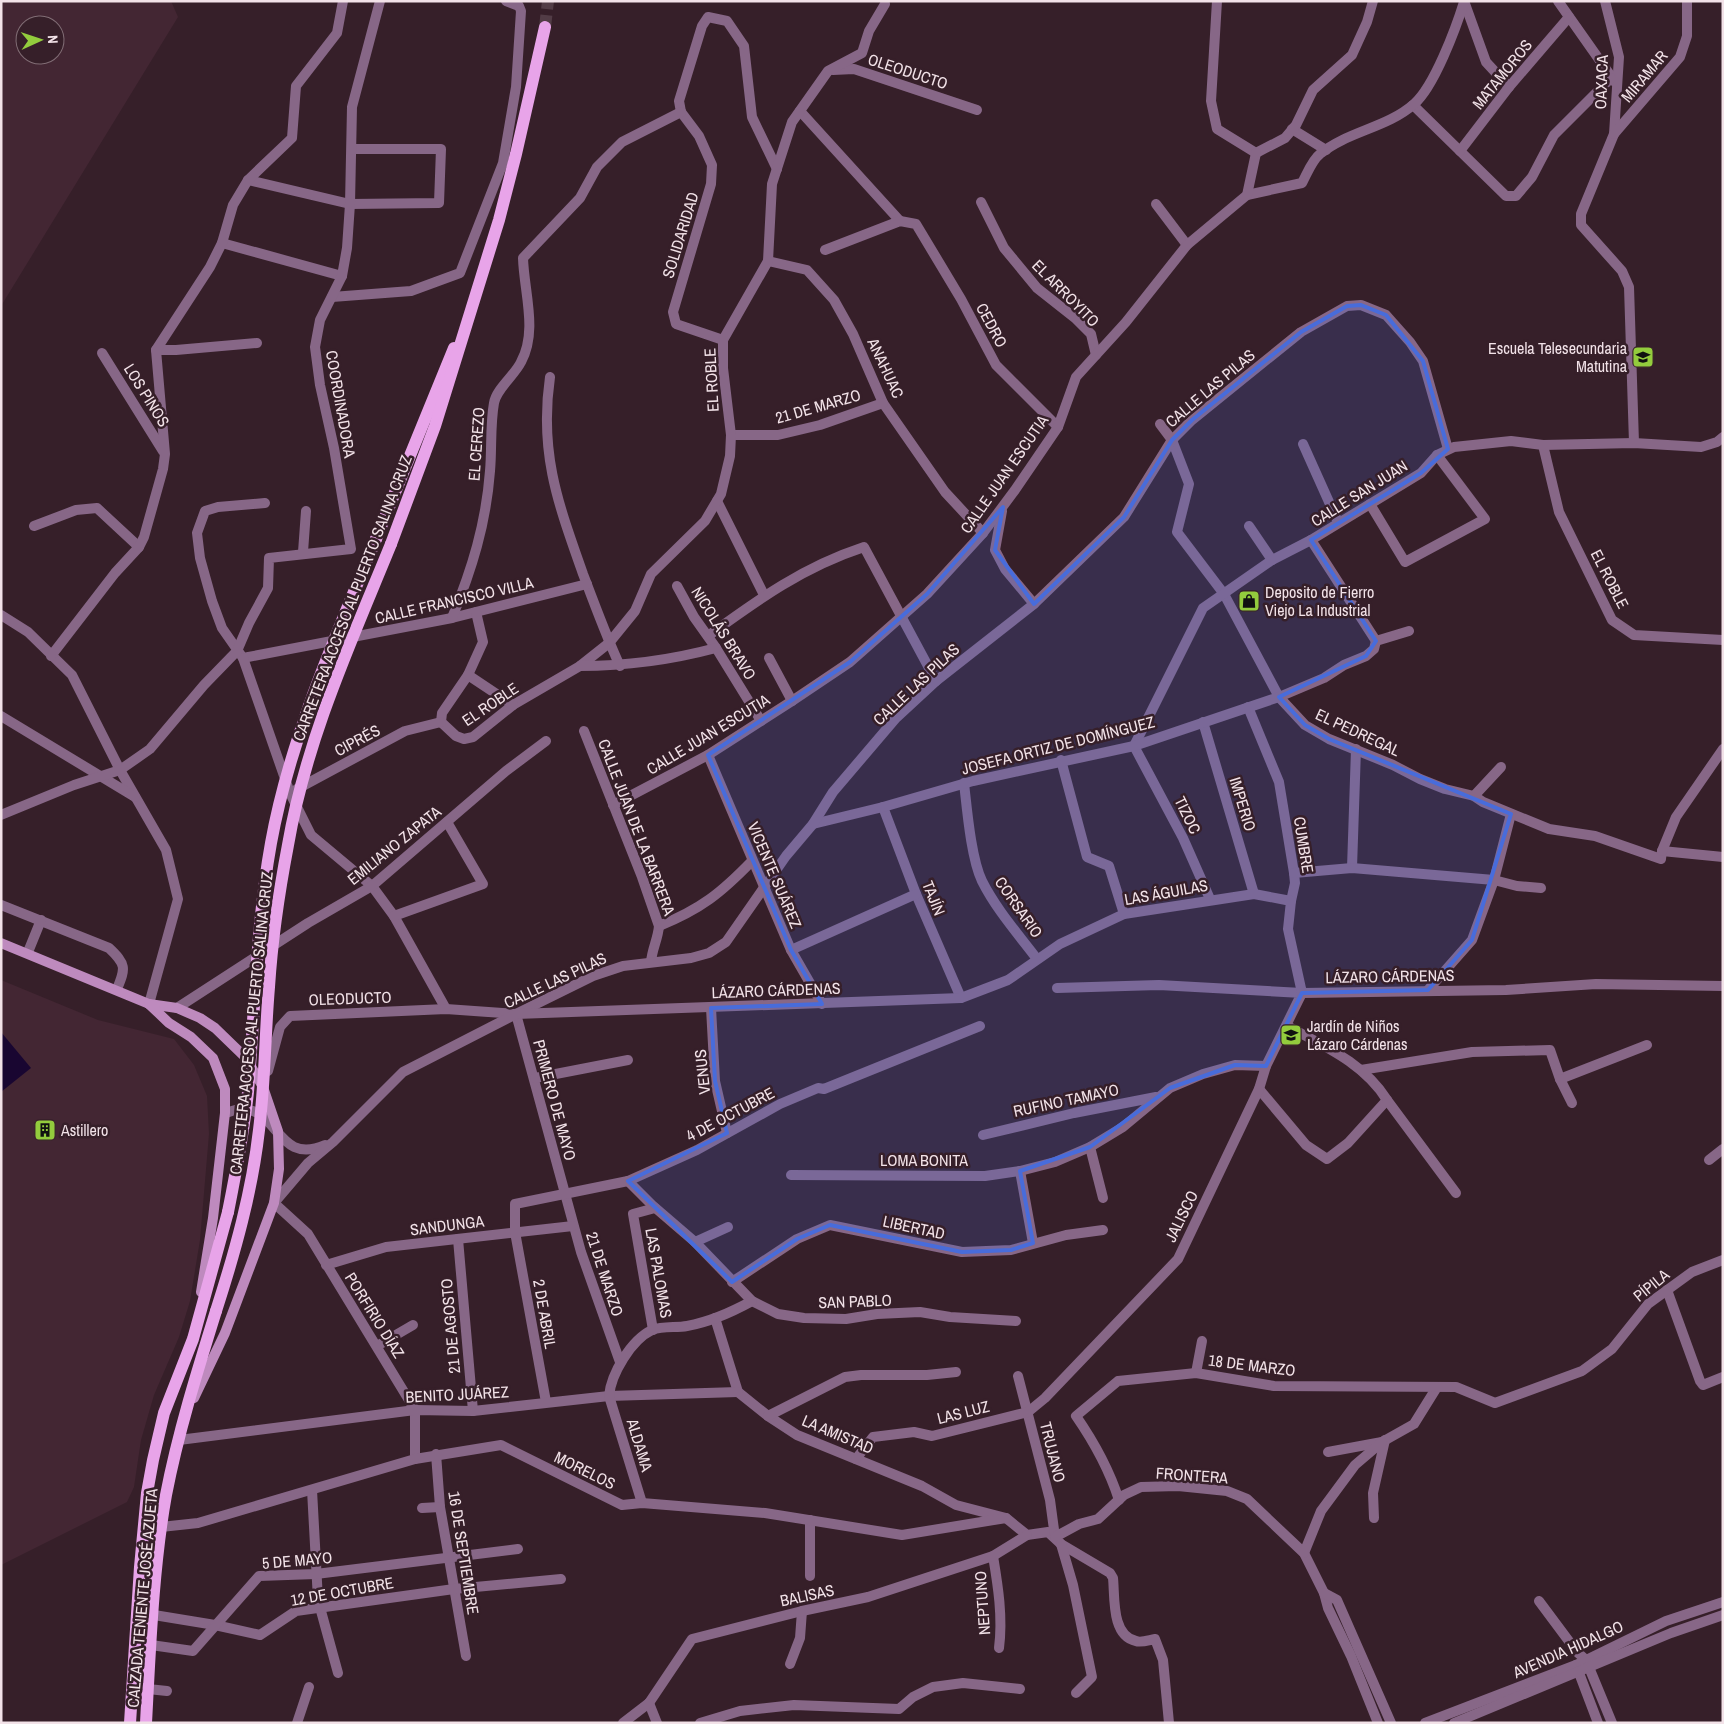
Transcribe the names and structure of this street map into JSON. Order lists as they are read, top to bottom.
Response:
{
  "streets": {
    "main road": ["CARRETERA ACCESO AL PUERTO SALINA CRUZ", "CALZADA TENIENTE JOSÉ AZUETA"],
    "street": [
      "OLEODUCTO",
      "MATAMOROS",
      "MIRAMAR",
      "OAXACA",
      "SOLIDARIDAD",
      "EL ARROYITO",
      "CEDRO",
      "ANAHUAC",
      "EL ROBLE",
      "CALLE LAS PILAS",
      "LOS PINOS",
      "COORDINADORA",
      "21 DE MARZO",
      "EL CEREZO",
      "CALLE JUAN ESCUTIA",
      "CALLE SAN JUAN",
      "CALLE FRANCISCO VILLA",
      "NICOLÁS BRAVO",
      "EL PEDREGAL",
      "CIPRÉS",
      "JOSEFA ORTIZ DE DOMÍNGUEZ",
      "IMPERIO",
      "TIZOC",
      "CALLE JUAN DE LA BARRERA",
      "EMILIANO ZAPATA",
      "CUMBRE",
      "VICENTE SUÁREZ",
      "LAS ÁGUILAS",
      "TAJÍN",
      "CORSARIO",
      "LÁZARO CÁRDENAS",
      "VENUS",
      "PRIMERO DE MAYO",
      "RUFINO TAMAYO",
      "4 DE OCTUBRE",
      "LOMA BONITA",
      "JALISCO",
      "SANDUNGA",
      "LIBERTAD",
      "LAS PALOMAS",
      "PÍPILA",
      "SAN PABLO",
      "2 DE ABRIL",
      "PORFIRIO DÍAZ",
      "21 DE AGOSTO",
      "18 DE MARZO",
      "BENITO JUÁREZ",
      "LAS LUZ",
      "LA AMISTAD",
      "ALDAMA",
      "TRUJANO",
      "MORELOS",
      "FRONTERA",
      "16 DE SEPTIEMBRE",
      "5 DE MAYO",
      "12 DE OCTUBRE",
      "BALISAS",
      "NEPTUNO",
      "AVENDIA HIDALGO"
    ]
  },
  "crossings": [
    ["OLEODUCTO", "EL ROBLE"],
    ["OLEODUCTO", "CALLE LAS PILAS"],
    ["OLEODUCTO", "LÁZARO CÁRDENAS"],
    ["OLEODUCTO", "PRIMERO DE MAYO"],
    ["OLEODUCTO", "CALZADA TENIENTE JOSÉ AZUETA"],
    ["MIRAMAR", "OAXACA"],
    ["SOLIDARIDAD", "EL ROBLE"],
    ["SOLIDARIDAD", "EL CEREZO"],
    ["EL ARROYITO", "CALLE JUAN ESCUTIA"],
    ["CEDRO", "CALLE JUAN ESCUTIA"],
    ["ANAHUAC", "EL ROBLE"],
    ["ANAHUAC", "21 DE MARZO"],
    ["ANAHUAC", "CALLE JUAN ESCUTIA"],
    ["EL ROBLE", "21 DE MARZO"],
    ["EL ROBLE", "CALLE SAN JUAN"],
    ["EL ROBLE", "CALLE FRANCISCO VILLA"],
    ["EL ROBLE", "CIPRÉS"],
    ["CALLE LAS PILAS", "CALLE SAN JUAN"],
    ["CALLE LAS PILAS", "EL PEDREGAL"],
    ["CALLE LAS PILAS", "JOSEFA ORTIZ DE DOMÍNGUEZ"],
    ["CALLE LAS PILAS", "CALLE JUAN DE LA BARRERA"],
    ["CALLE LAS PILAS", "VICENTE SUÁREZ"],
    ["CALLE LAS PILAS", "LÁZARO CÁRDENAS"],
    ["CALLE LAS PILAS", "PRIMERO DE MAYO"],
    ["CALLE LAS PILAS", "PORFIRIO DÍAZ"],
    ["CALLE LAS PILAS", "CALZADA TENIENTE JOSÉ AZUETA"],
    ["COORDINADORA", "CALLE FRANCISCO VILLA"],
    ["21 DE MARZO", "PRIMERO DE MAYO"],
    ["21 DE MARZO", "4 DE OCTUBRE"],
    ["21 DE MARZO", "SANDUNGA"],
    ["EL CEREZO", "CALLE FRANCISCO VILLA"],
    ["CALLE JUAN ESCUTIA", "NICOLÁS BRAVO"],
    ["CALLE JUAN ESCUTIA", "CALLE JUAN DE LA BARRERA"],
    ["CALLE JUAN ESCUTIA", "VICENTE SUÁREZ"],
    ["CALLE SAN JUAN", "EL PEDREGAL"],
    ["CALLE SAN JUAN", "JOSEFA ORTIZ DE DOMÍNGUEZ"],
    ["CALLE SAN JUAN", "TIZOC"],
    ["CARRETERA ACCESO AL PUERTO SALINA CRUZ", "CALZADA TENIENTE JOSÉ AZUETA"],
    ["EL PEDREGAL", "JOSEFA ORTIZ DE DOMÍNGUEZ"],
    ["JOSEFA ORTIZ DE DOMÍNGUEZ", "IMPERIO"],
    ["JOSEFA ORTIZ DE DOMÍNGUEZ", "TIZOC"],
    ["JOSEFA ORTIZ DE DOMÍNGUEZ", "CUMBRE"],
    ["JOSEFA ORTIZ DE DOMÍNGUEZ", "TAJÍN"],
    ["JOSEFA ORTIZ DE DOMÍNGUEZ", "CORSARIO"],
    ["IMPERIO", "LAS ÁGUILAS"],
    ["TIZOC", "LAS ÁGUILAS"],
    ["EMILIANO ZAPATA", "CALZADA TENIENTE JOSÉ AZUETA"],
    ["CUMBRE", "LAS ÁGUILAS"],
    ["CUMBRE", "LÁZARO CÁRDENAS"],
    ["CUMBRE", "JALISCO"],
    ["VICENTE SUÁREZ", "LÁZARO CÁRDENAS"],
    ["LAS ÁGUILAS", "CORSARIO"],
    ["LAS ÁGUILAS", "LÁZARO CÁRDENAS"],
    ["TAJÍN", "LÁZARO CÁRDENAS"],
    ["LÁZARO CÁRDENAS", "VENUS"],
    ["LÁZARO CÁRDENAS", "PRIMERO DE MAYO"],
    ["LÁZARO CÁRDENAS", "JALISCO"],
    ["VENUS", "4 DE OCTUBRE"],
    ["PRIMERO DE MAYO", "4 DE OCTUBRE"],
    ["RUFINO TAMAYO", "LOMA BONITA"],
    ["4 DE OCTUBRE", "SANDUNGA"],
    ["4 DE OCTUBRE", "SAN PABLO"],
    ["4 DE OCTUBRE", "2 DE ABRIL"],
    ["JALISCO", "LAS LUZ"],
    ["JALISCO", "TRUJANO"],
    ["SANDUNGA", "2 DE ABRIL"],
    ["SANDUNGA", "PORFIRIO DÍAZ"],
    ["SANDUNGA", "21 DE AGOSTO"],
    ["LIBERTAD", "SAN PABLO"],
    ["LAS PALOMAS", "SAN PABLO"],
    ["PÍPILA", "18 DE MARZO"],
    ["2 DE ABRIL", "BENITO JUÁREZ"],
    ["PORFIRIO DÍAZ", "BENITO JUÁREZ"],
    ["PORFIRIO DÍAZ", "CALZADA TENIENTE JOSÉ AZUETA"],
    ["21 DE AGOSTO", "BENITO JUÁREZ"],
    ["18 DE MARZO", "FRONTERA"],
    ["BENITO JUÁREZ", "LA AMISTAD"],
    ["BENITO JUÁREZ", "ALDAMA"],
    ["BENITO JUÁREZ", "CALZADA TENIENTE JOSÉ AZUETA"],
    ["LAS LUZ", "LA AMISTAD"],
    ["LAS LUZ", "TRUJANO"],
    ["LA AMISTAD", "MORELOS"],
    ["ALDAMA", "MORELOS"],
    ["TRUJANO", "FRONTERA"],
    ["MORELOS", "16 DE SEPTIEMBRE"],
    ["MORELOS", "CALZADA TENIENTE JOSÉ AZUETA"],
    ["16 DE SEPTIEMBRE", "5 DE MAYO"],
    ["16 DE SEPTIEMBRE", "12 DE OCTUBRE"],
    ["5 DE MAYO", "12 DE OCTUBRE"],
    ["5 DE MAYO", "CALZADA TENIENTE JOSÉ AZUETA"],
    ["12 DE OCTUBRE", "CALZADA TENIENTE JOSÉ AZUETA"],
    ["BALISAS", "NEPTUNO"]
  ],
  "places": {
    "school or university": ["Escuela Telesecundaria Matutina", "Jardín de Niños Lázaro Cárdenas"],
    "shop": ["Deposito de Fierro Viejo La Industrial"],
    "building": ["Astillero"]
  },
  "north": "right"
}
